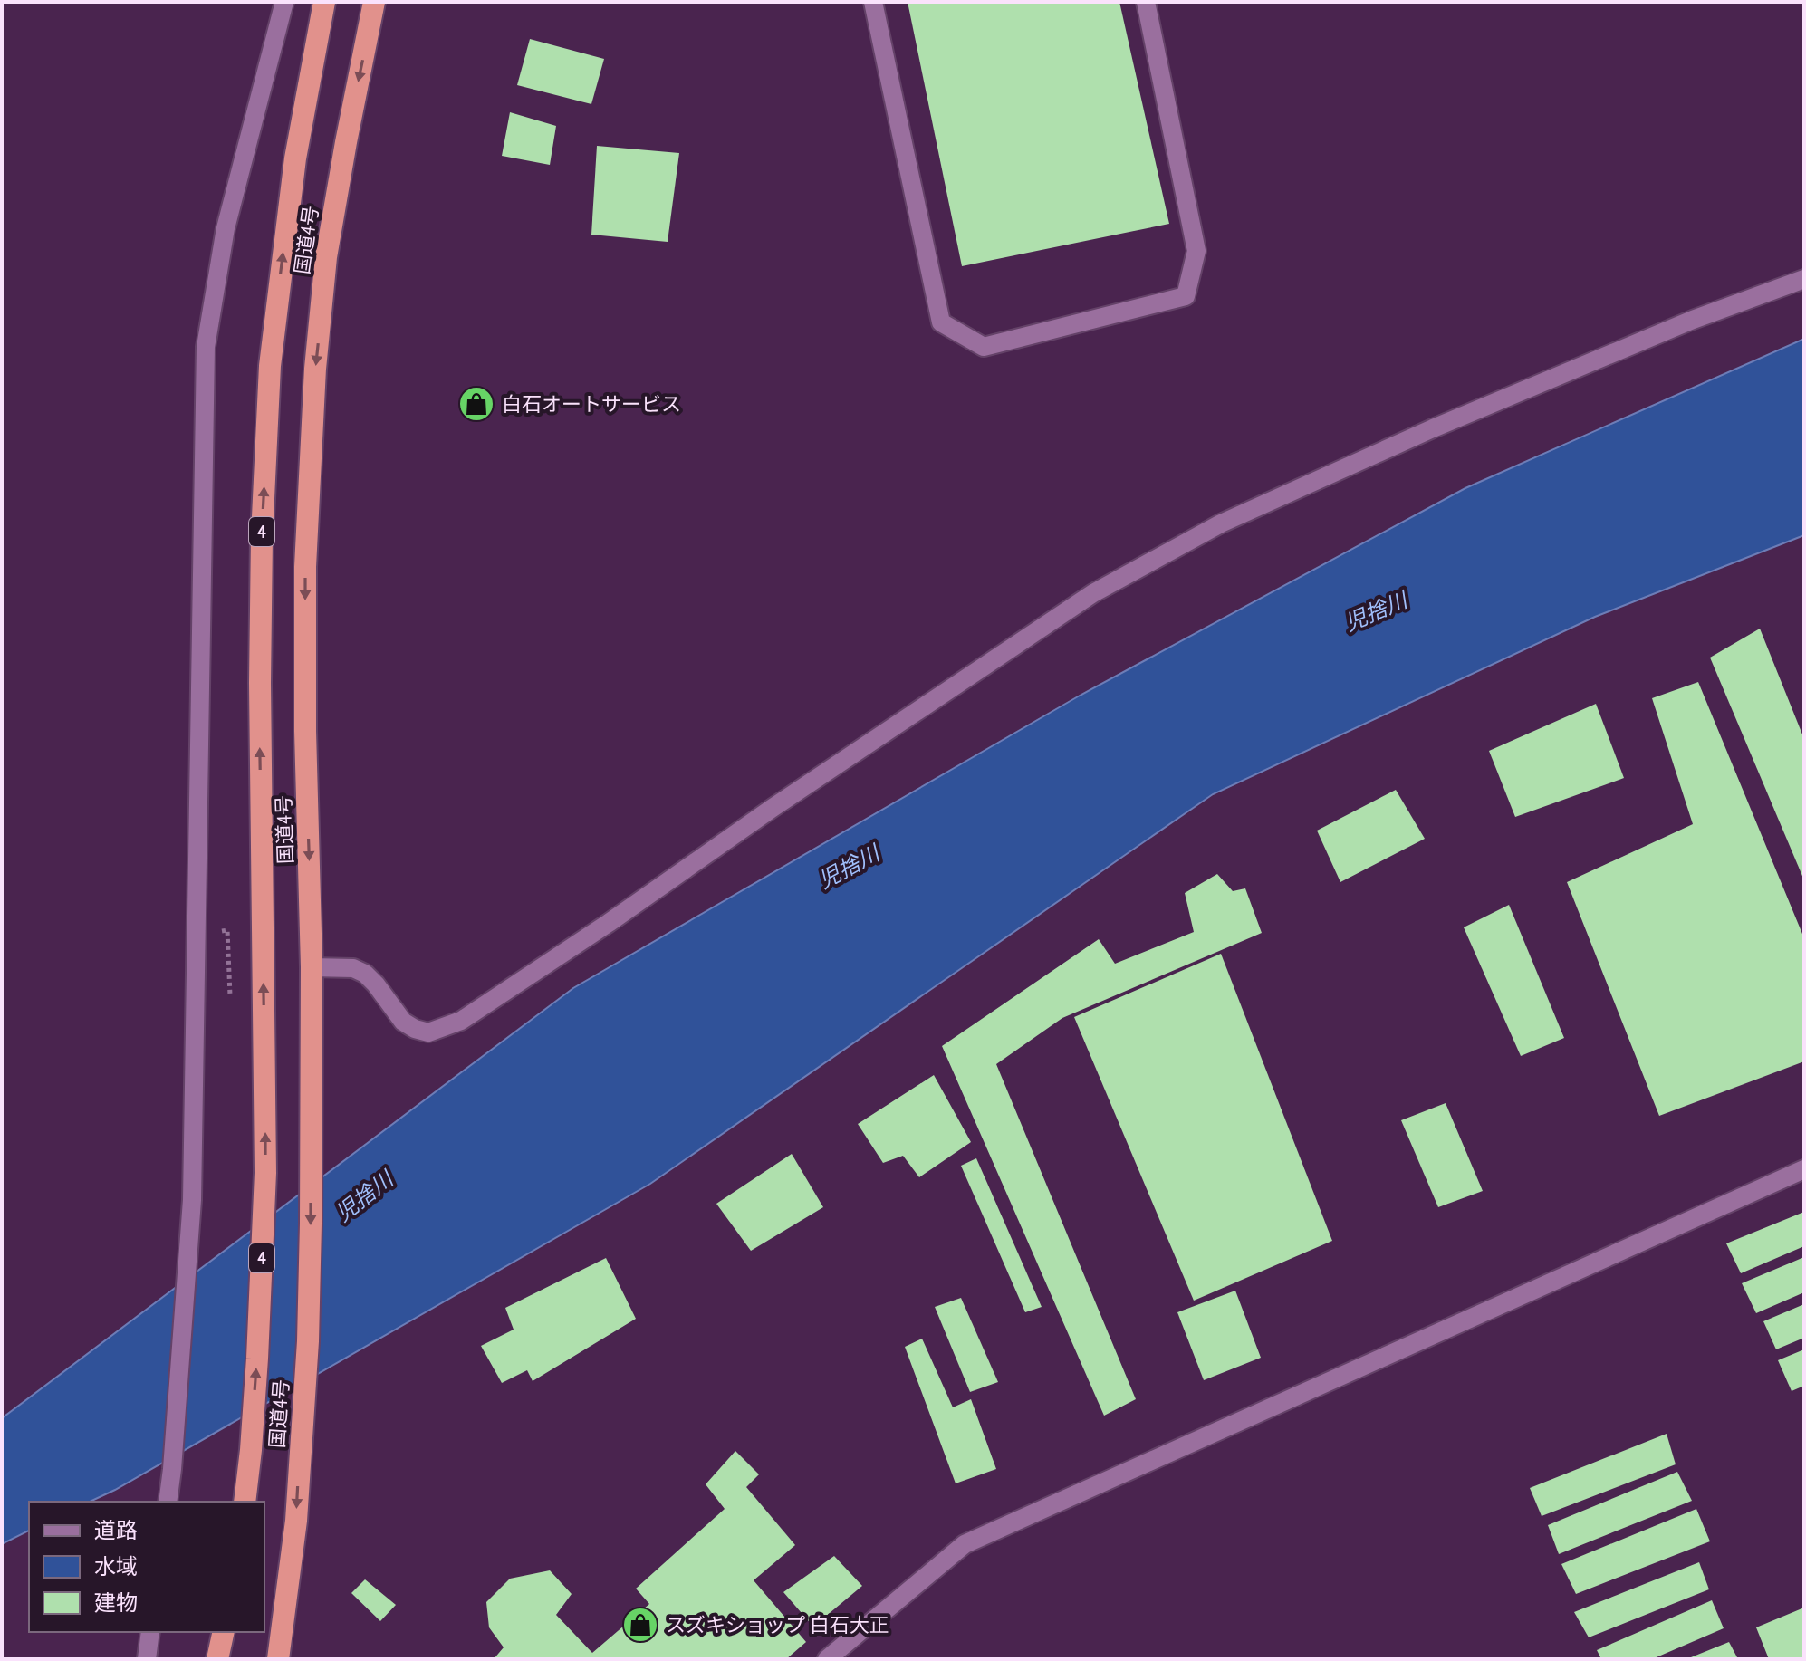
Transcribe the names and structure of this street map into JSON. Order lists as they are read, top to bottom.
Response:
{
  "streets": {
    "highway": ["国道4号", "4"]
  },
  "water": ["児捨川"],
  "places": {
    "shop": ["白石オートサービス", "スズキショップ 白石大正"]
  },
  "legend": ["道路", "水域", "建物"]
}
